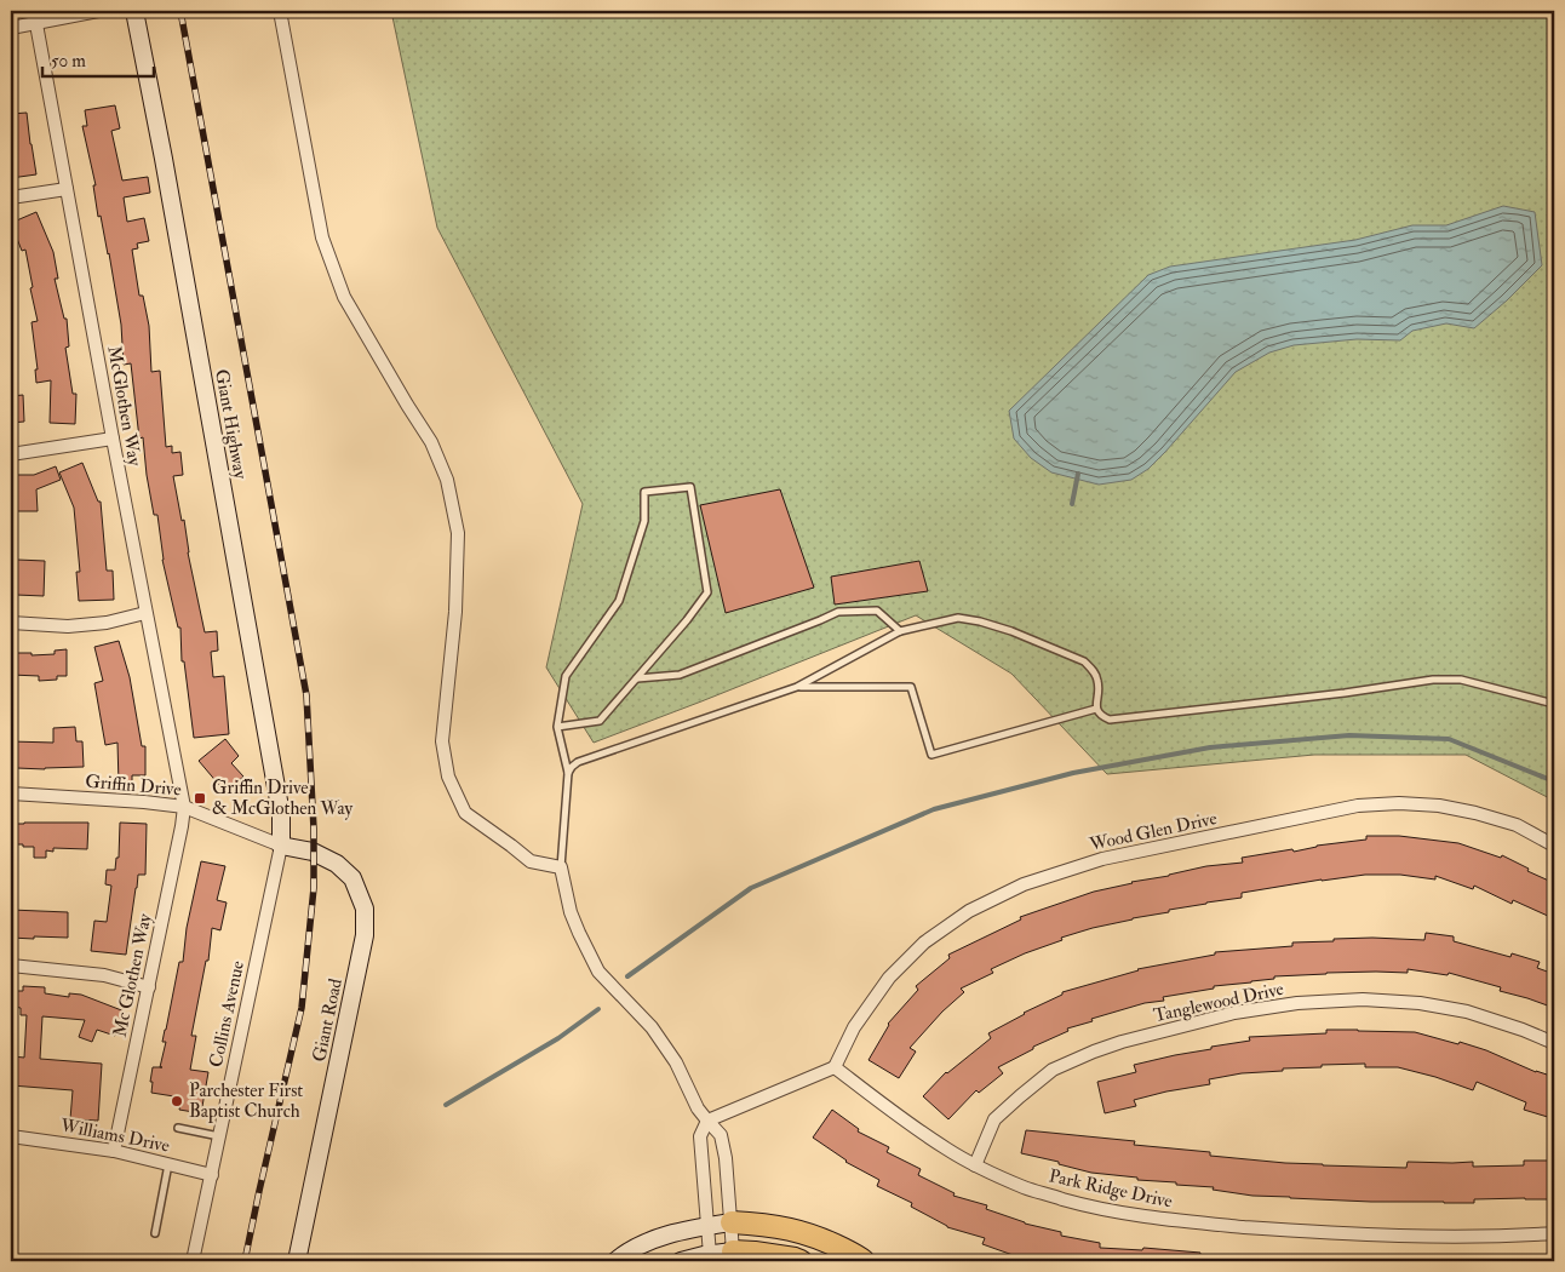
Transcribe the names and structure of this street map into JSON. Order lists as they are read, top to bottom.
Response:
{
  "streets": {
    "street": [
      "McGlothen Way",
      "Giant Highway",
      "Griffin Drive",
      "Wood Glen Drive",
      "Mc Glothen Way",
      "Tanglewood Drive",
      "Collins Avenue",
      "Giant Road",
      "Williams Drive",
      "Park Ridge Drive"
    ]
  },
  "crossings": [
    ["McGlothen Way", "Griffin Drive"],
    ["McGlothen Way", "Mc Glothen Way"],
    ["Giant Highway", "Griffin Drive"],
    ["Giant Highway", "Collins Avenue"],
    ["Giant Highway", "Giant Road"],
    ["Griffin Drive", "Mc Glothen Way"],
    ["Griffin Drive", "Collins Avenue"],
    ["Griffin Drive", "Giant Road"],
    ["Wood Glen Drive", "Park Ridge Drive"],
    ["Mc Glothen Way", "Williams Drive"],
    ["Tanglewood Drive", "Park Ridge Drive"],
    ["Collins Avenue", "Giant Road"],
    ["Collins Avenue", "Williams Drive"]
  ],
  "places": {
    "transit": ["Griffin Drive & McGlothen Way"],
    "other": ["Parchester First Baptist Church"]
  },
  "scale_bar": "50 m"
}
